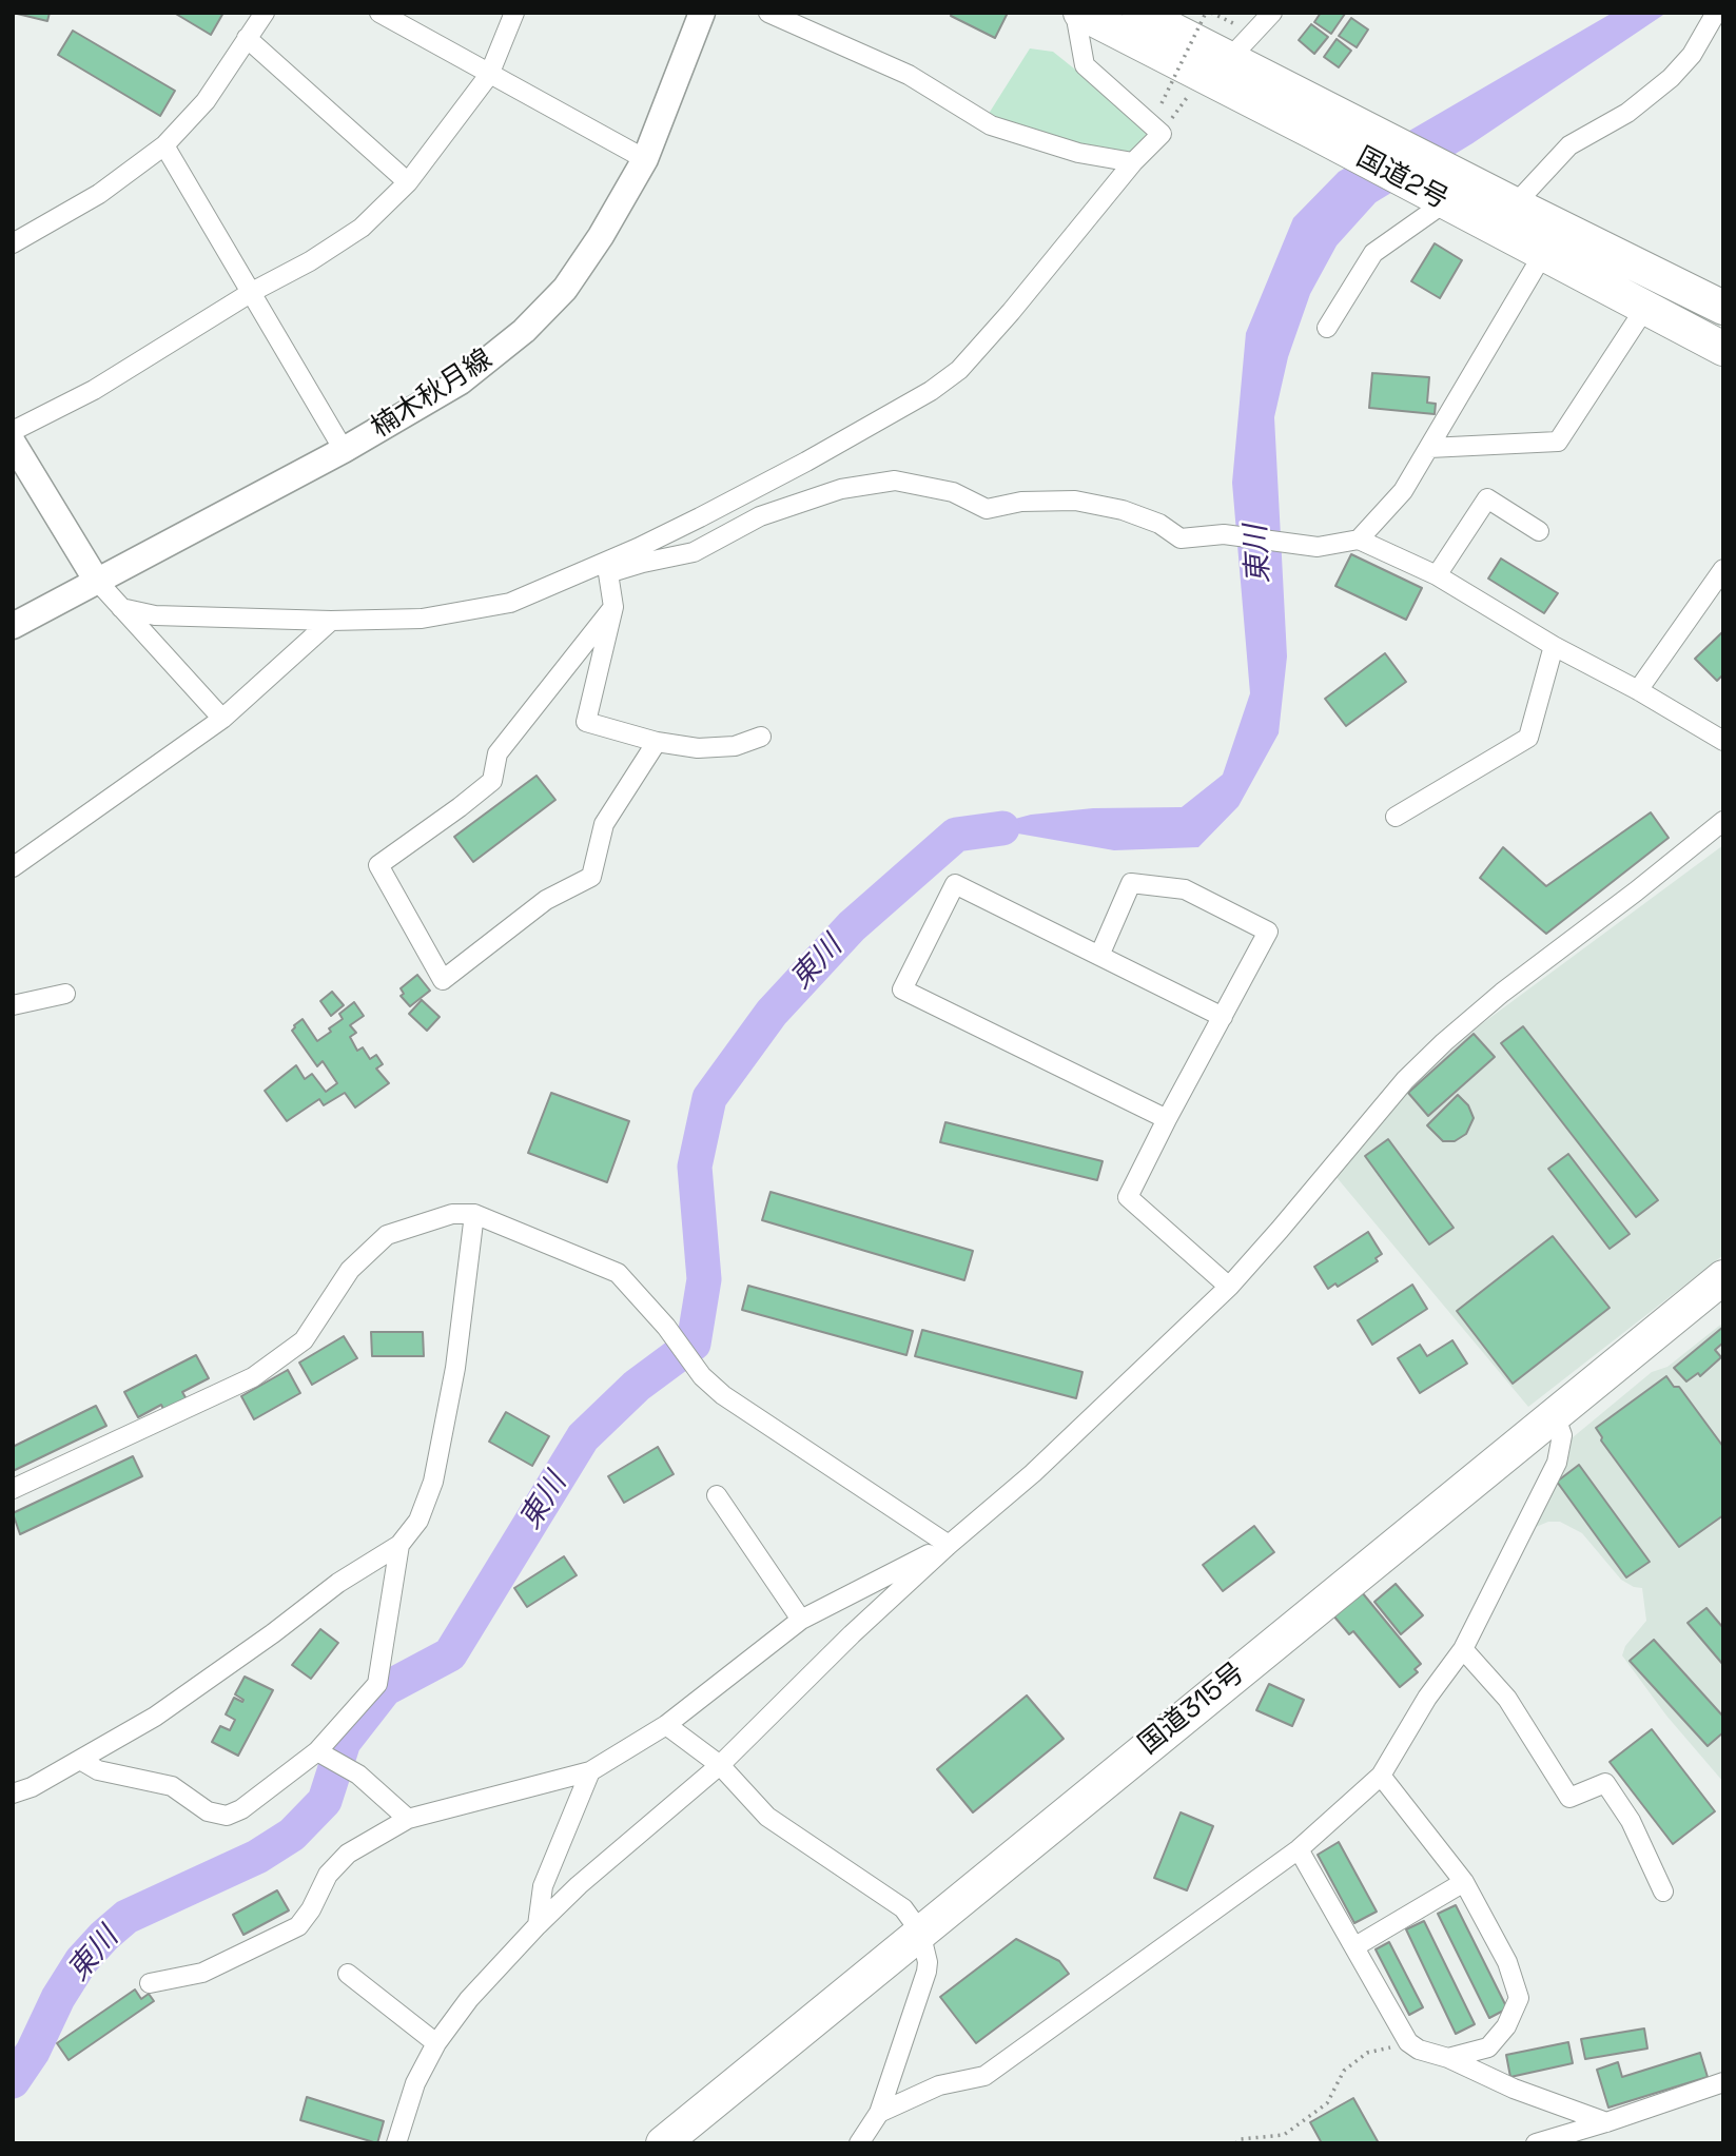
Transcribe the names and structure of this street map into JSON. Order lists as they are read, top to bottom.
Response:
{
  "streets": {
    "highway": ["国道2号", "国道315号"],
    "street": ["楠木秋月線"]
  },
  "water": ["東川"]
}
